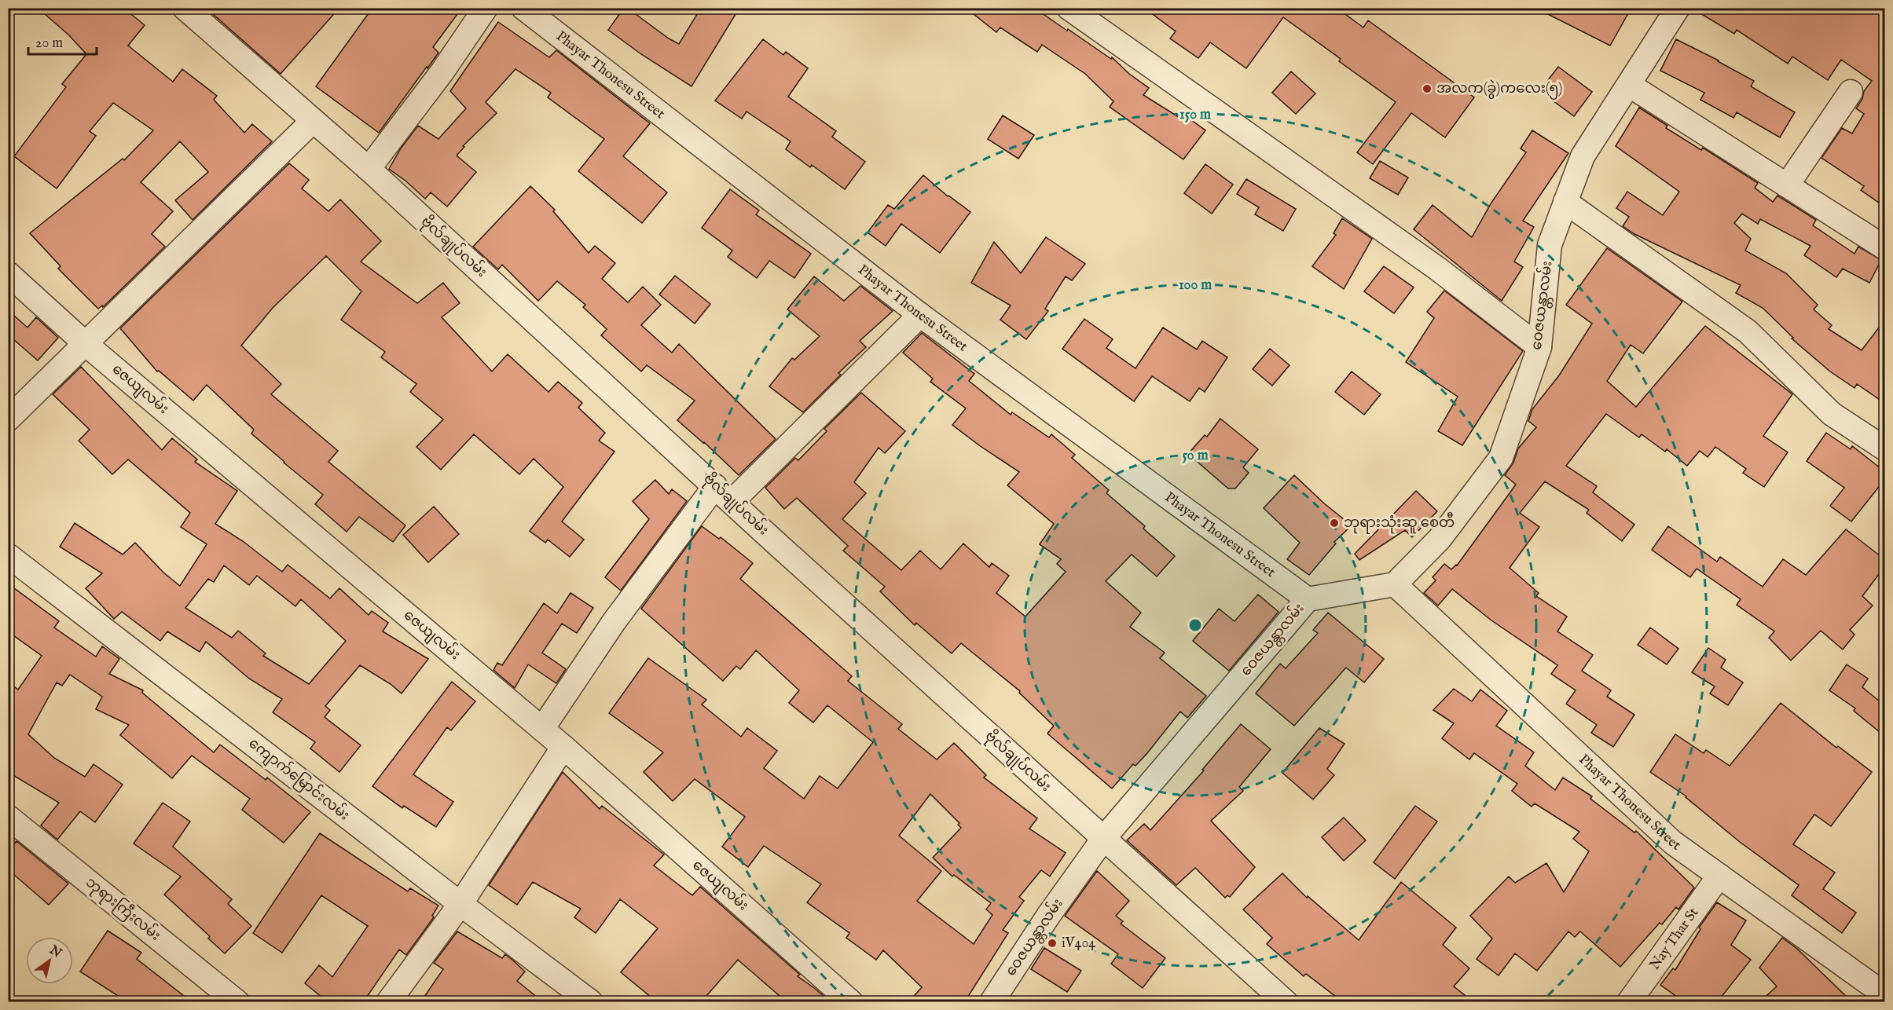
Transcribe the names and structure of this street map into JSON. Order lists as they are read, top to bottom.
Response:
{
  "streets": {
    "street": [
      "Phayar Thonesu Street",
      "ဗိုလ်ချုပ်လမ်း",
      "ဝေဇယန္တာလမ်း",
      "ဇေယျလမ်း",
      "ကျောက်မြောင်းလမ်း",
      "ဘုရားကြီးလမ်း",
      "Nay Thar St"
    ]
  },
  "crossings": [
    ["Phayar Thonesu Street", "ဝေဇယန္တာလမ်း"],
    ["Phayar Thonesu Street", "Nay Thar St"],
    ["ဗိုလ်ချုပ်လမ်း", "ဝေဇယန္တာလမ်း"]
  ],
  "places": ["အလက(ခွဲ)ကလေး(၅)", "ဘုရားသုံးဆူ စေတီ", "iV404"],
  "scale_bar": "20 m",
  "north": "top right",
  "rings": ["150 m", "100 m", "50 m"]
}
